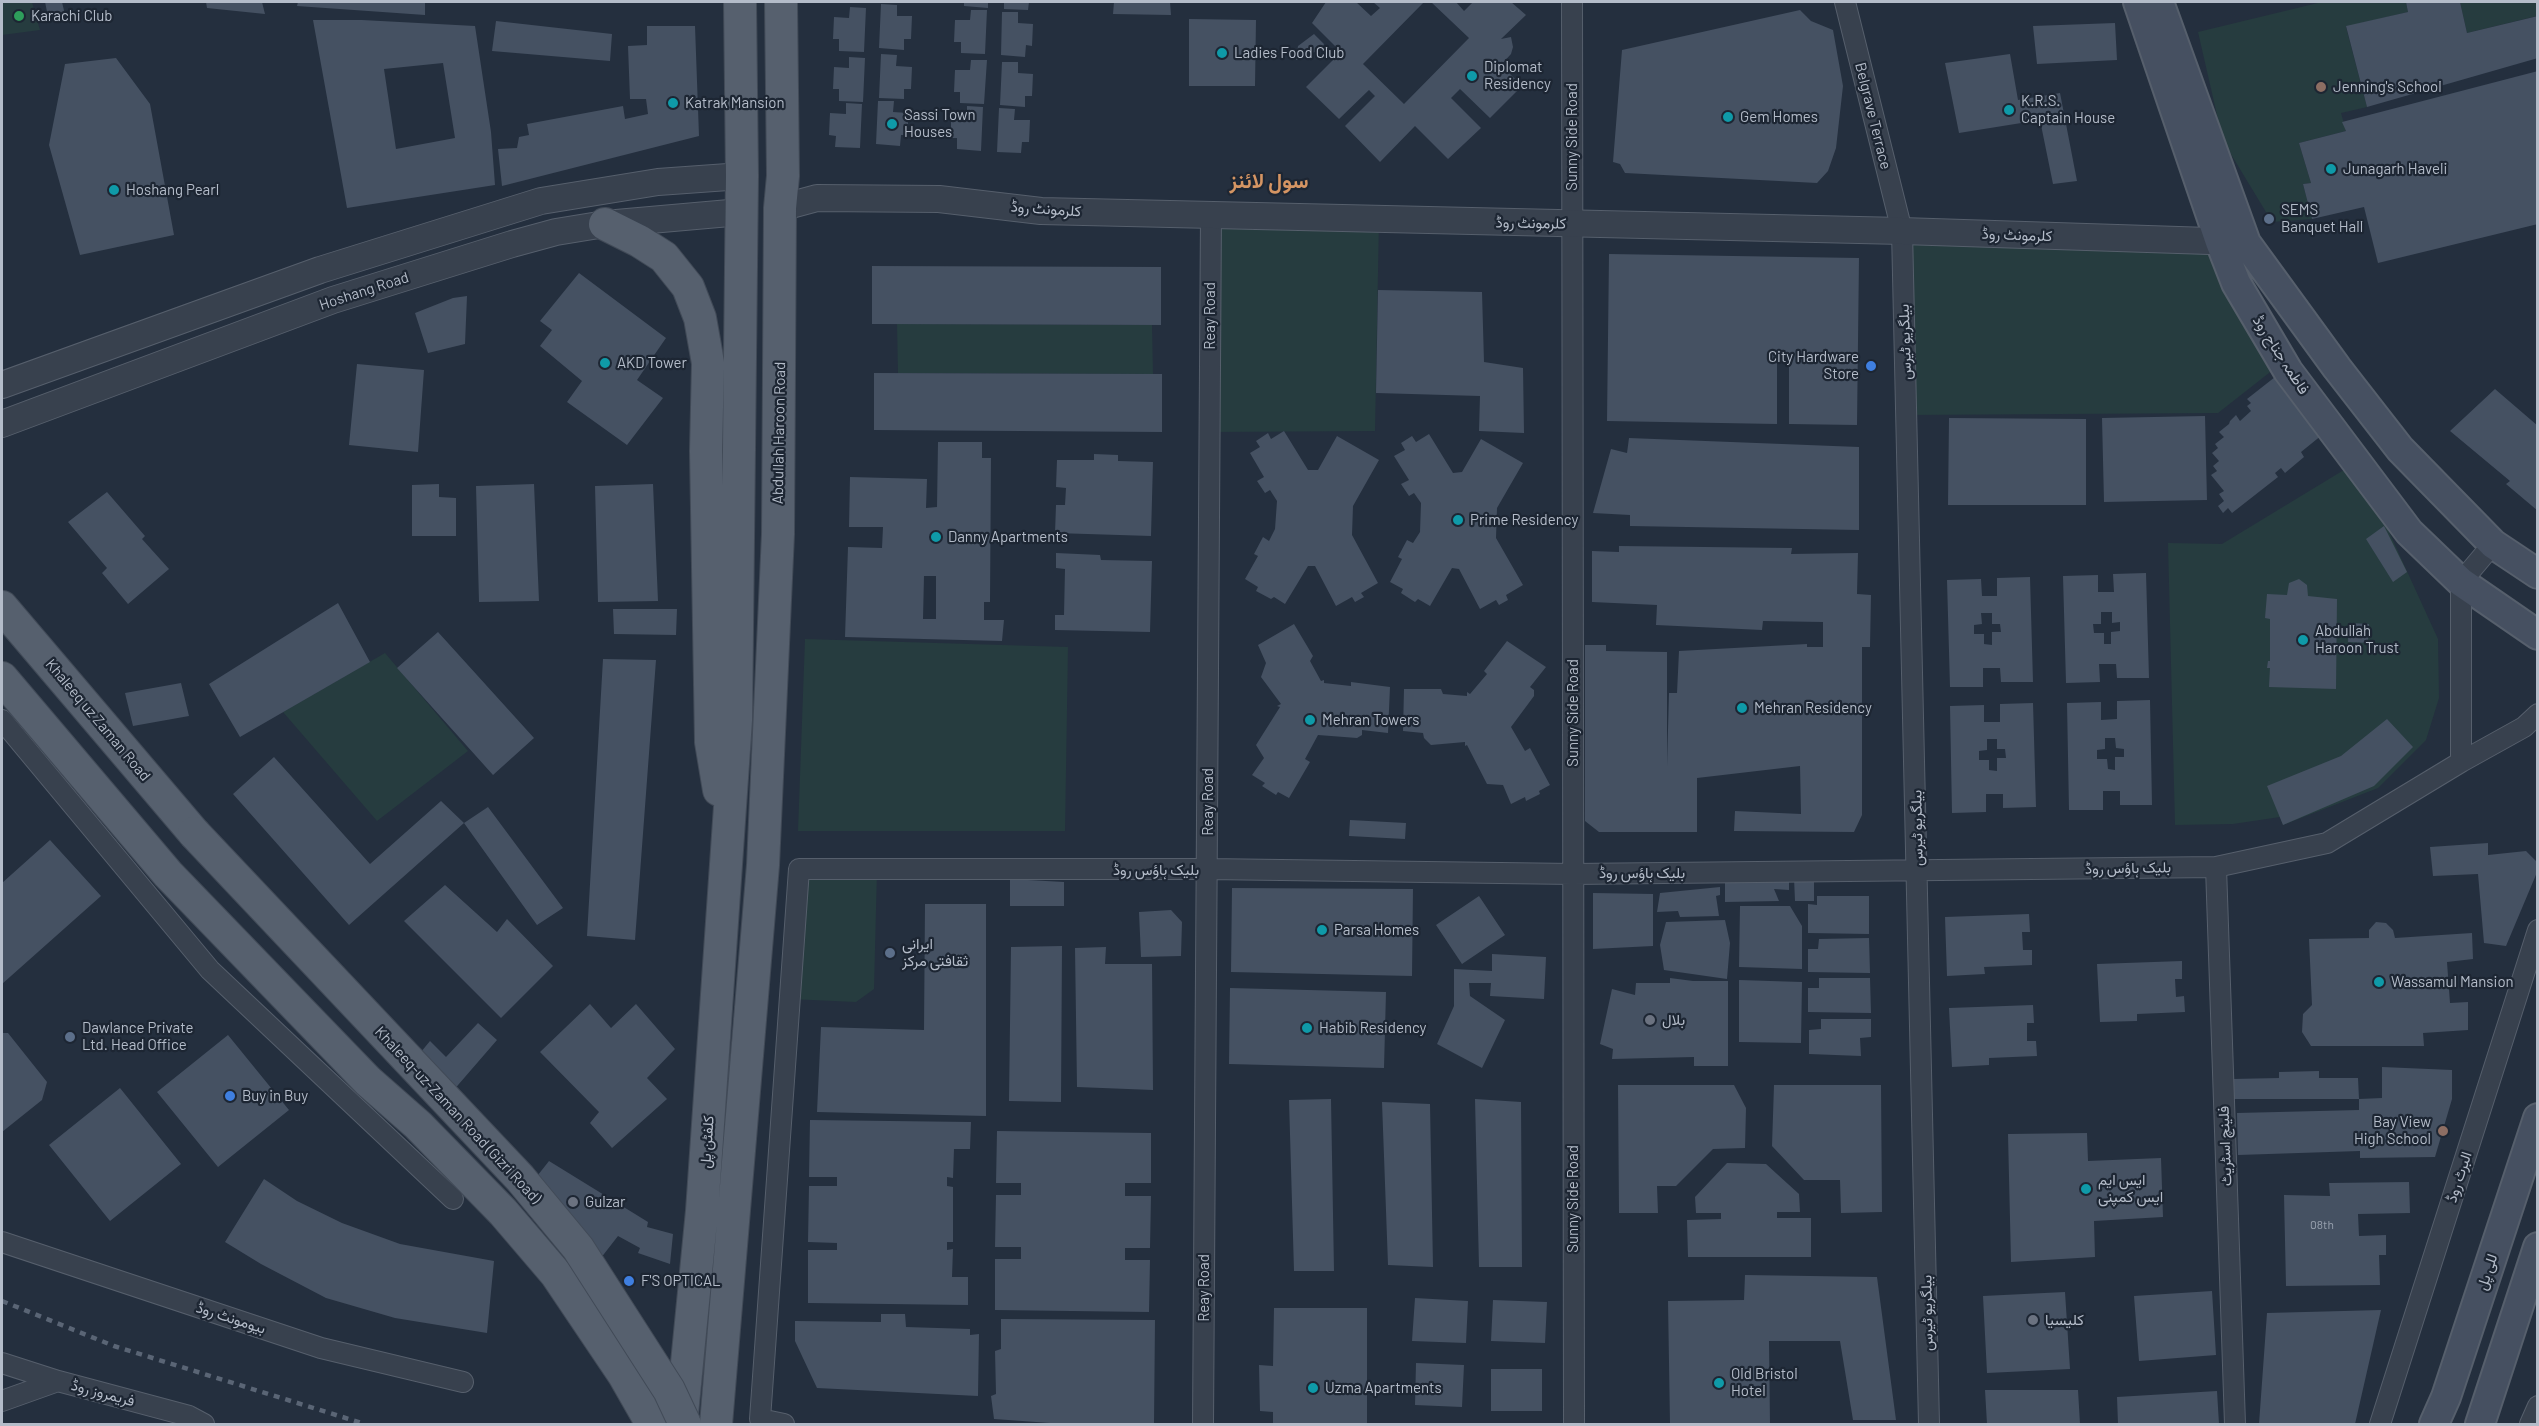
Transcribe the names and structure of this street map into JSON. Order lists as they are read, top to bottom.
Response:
{
  "streets": {
    "main road": [
      "فاطمہ جناح روڈ",
      "Abdullah Haroon Road",
      "Khaleeq uz Zaman Road",
      "Khaleeq-uz-Zaman Road (Gizri Road)",
      "کلفٹن پل",
      "للی پل"
    ],
    "street": [
      "Belgrave Terrace",
      "Sunny Side Road",
      "کلرمونٹ روڈ",
      "Hoshang Road",
      "Reay Road",
      "بیلگریو ٹیرس",
      "بلیک ہاؤس روڈ",
      "فلینچ اسٹریٹ",
      "البرٹ روڈ",
      "بیومونٹ روڈ",
      "فریمروز روڈ"
    ]
  },
  "crossings": [
    ["Belgrave Terrace", "کلرمونٹ روڈ"],
    ["Belgrave Terrace", "بیلگریو ٹیرس"],
    ["Sunny Side Road", "کلرمونٹ روڈ"],
    ["Sunny Side Road", "بلیک ہاؤس روڈ"],
    ["کلرمونٹ روڈ", "Reay Road"],
    ["کلرمونٹ روڈ", "بیلگریو ٹیرس"],
    ["کلرمونٹ روڈ", "فاطمہ جناح روڈ"],
    ["Reay Road", "بلیک ہاؤس روڈ"],
    ["بیلگریو ٹیرس", "بلیک ہاؤس روڈ"],
    ["Khaleeq uz Zaman Road", "Khaleeq-uz-Zaman Road (Gizri Road)"],
    ["بلیک ہاؤس روڈ", "فلینچ اسٹریٹ"],
    ["Khaleeq-uz-Zaman Road (Gizri Road)", "کلفٹن پل"]
  ],
  "districts": ["سول لائنز"],
  "places": [
    "Karachi Club",
    "Ladies Food Club",
    "Diplomat Residency",
    "Jenning's School",
    "Katrak Mansion",
    "K.R.S. Captain House",
    "Gem Homes",
    "Sassi Town Houses",
    "Junagarh Haveli",
    "Hoshang Pearl",
    "SEMS Banquet Hall",
    "AKD Tower",
    "City Hardware Store",
    "Prime Residency",
    "Danny Apartments",
    "Abdullah Haroon Trust",
    "Mehran Residency",
    "Mehran Towers",
    "Parsa Homes",
    "ایرانی ثقافتی مرکز",
    "Wassamul Mansion",
    "بلال",
    "Habib Residency",
    "Dawlance Private Ltd. Head Office",
    "Buy in Buy",
    "Bay View High School",
    "ایس ایم ایس کمپنی",
    "Gulzar",
    "F'S OPTICAL",
    "کلیسیا",
    "Old Bristol Hotel",
    "Uzma Apartments"
  ],
  "house_numbers": ["08th"]
}
